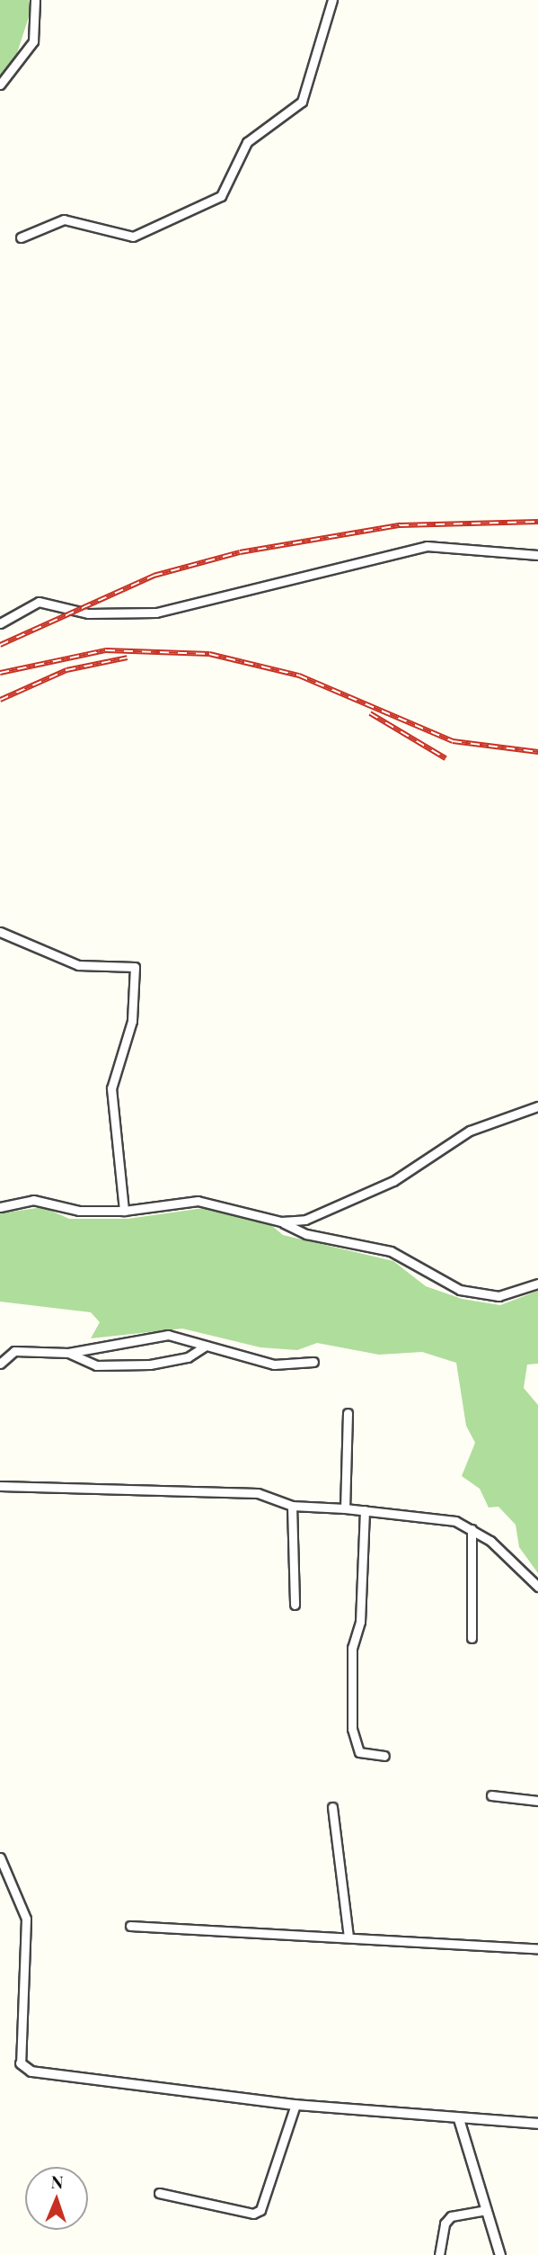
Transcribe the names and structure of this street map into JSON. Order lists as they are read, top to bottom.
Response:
{
  "north": "top"
}
